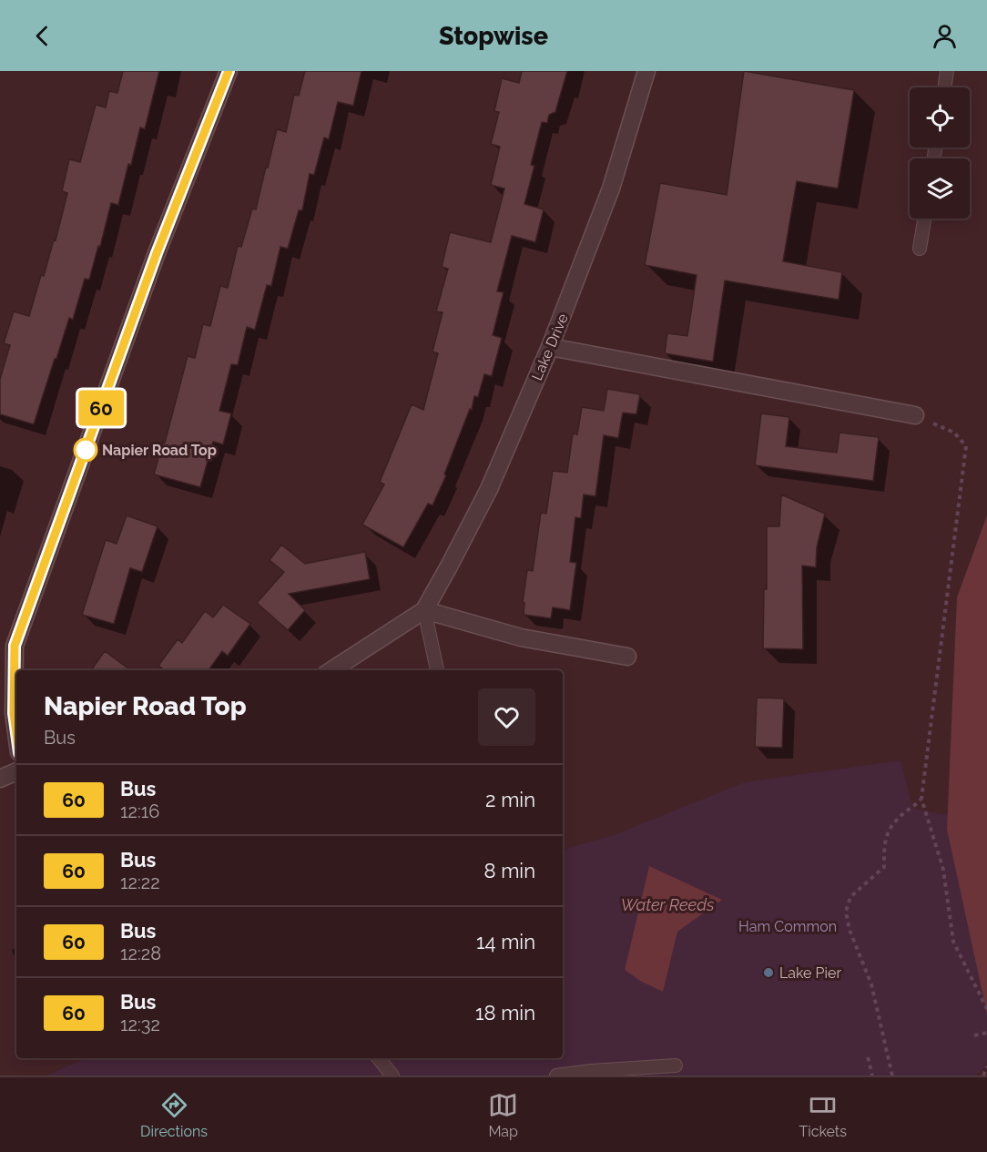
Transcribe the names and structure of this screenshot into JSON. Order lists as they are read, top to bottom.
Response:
{
  "streets": {
    "street": ["Lake Drive"]
  },
  "water": ["Water Reeds"],
  "parks": ["Ham Common"],
  "places": ["Napier Road Top", "Lake Pier"],
  "lines": ["bus line 60"],
  "page": {
    "header": "Stopwise",
    "on_map": "60",
    "heading": ["Napier Road Top", "Bus"],
    "list": [
      {
        "mark": "60",
        "name": "Bus",
        "note": "12:16",
        "value": "2 min"
      },
      {
        "mark": "60",
        "name": "Bus",
        "note": "12:22",
        "value": "8 min"
      },
      {
        "mark": "60",
        "name": "Bus",
        "note": "12:28",
        "value": "14 min"
      },
      {
        "mark": "60",
        "name": "Bus",
        "note": "12:32",
        "value": "18 min"
      }
    ],
    "tabs": ["Directions", "Map", "Tickets"]
  }
}
